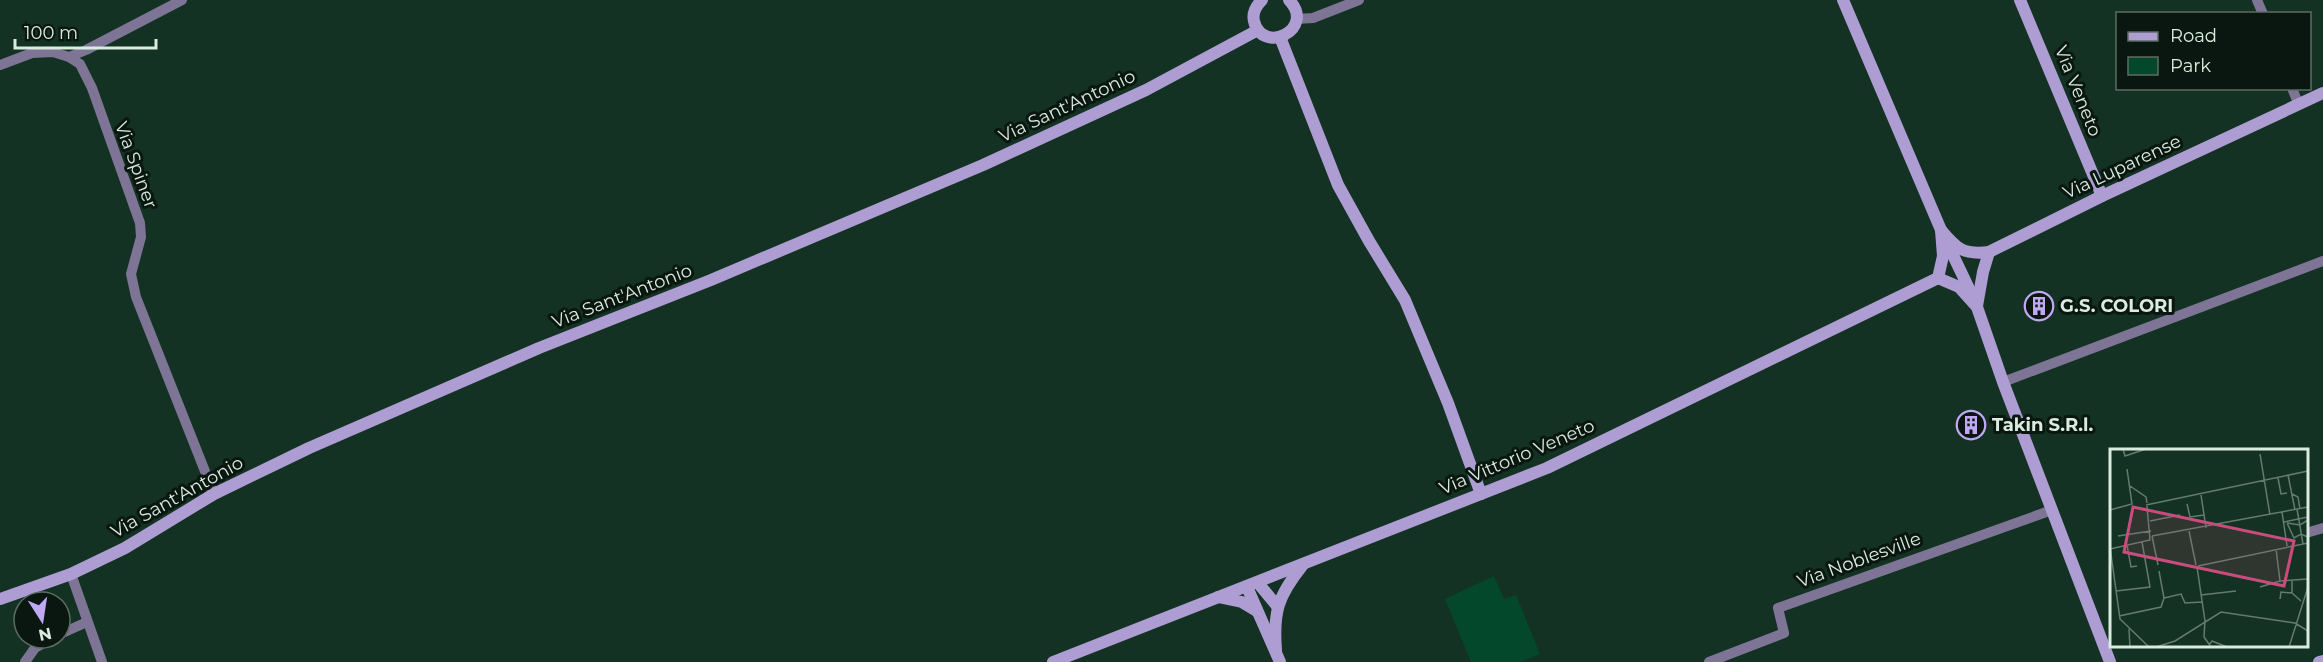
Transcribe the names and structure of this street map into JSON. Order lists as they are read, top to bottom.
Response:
{
  "streets": {
    "street": [
      "Via Veneto",
      "Via Sant'Antonio",
      "Via Spiner",
      "Via Luparense",
      "Via Vittorio Veneto",
      "Via Noblesville"
    ]
  },
  "crossings": [
    ["Via Veneto", "Via Luparense"],
    ["Via Sant'Antonio", "Via Spiner"]
  ],
  "places": {
    "building": ["G.S. COLORI", "Takin S.R.l."]
  },
  "legend": ["Road", "Park"],
  "scale_bar": "100 m",
  "north": "bottom"
}
